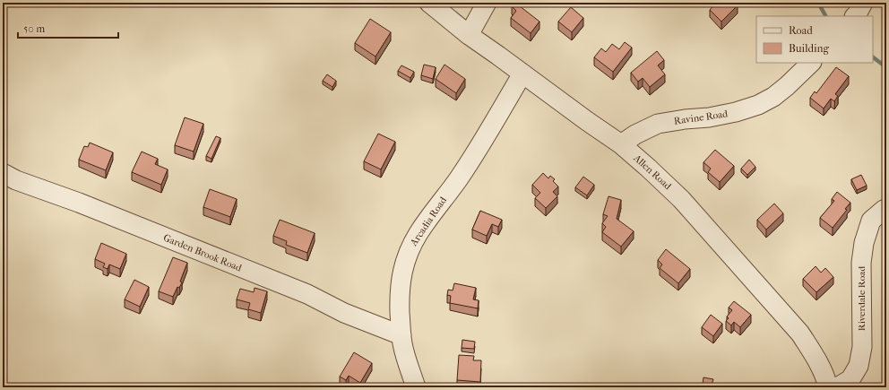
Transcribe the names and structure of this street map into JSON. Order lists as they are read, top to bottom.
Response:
{
  "streets": {
    "street": [
      "Ravine Road",
      "Allen Road",
      "Arcadia Road",
      "Garden Brook Road",
      "Riverdale Road"
    ]
  },
  "crossings": [
    ["Ravine Road", "Allen Road"],
    ["Allen Road", "Arcadia Road"],
    ["Arcadia Road", "Garden Brook Road"]
  ],
  "legend": ["Road", "Building"],
  "scale_bar": "50 m"
}
